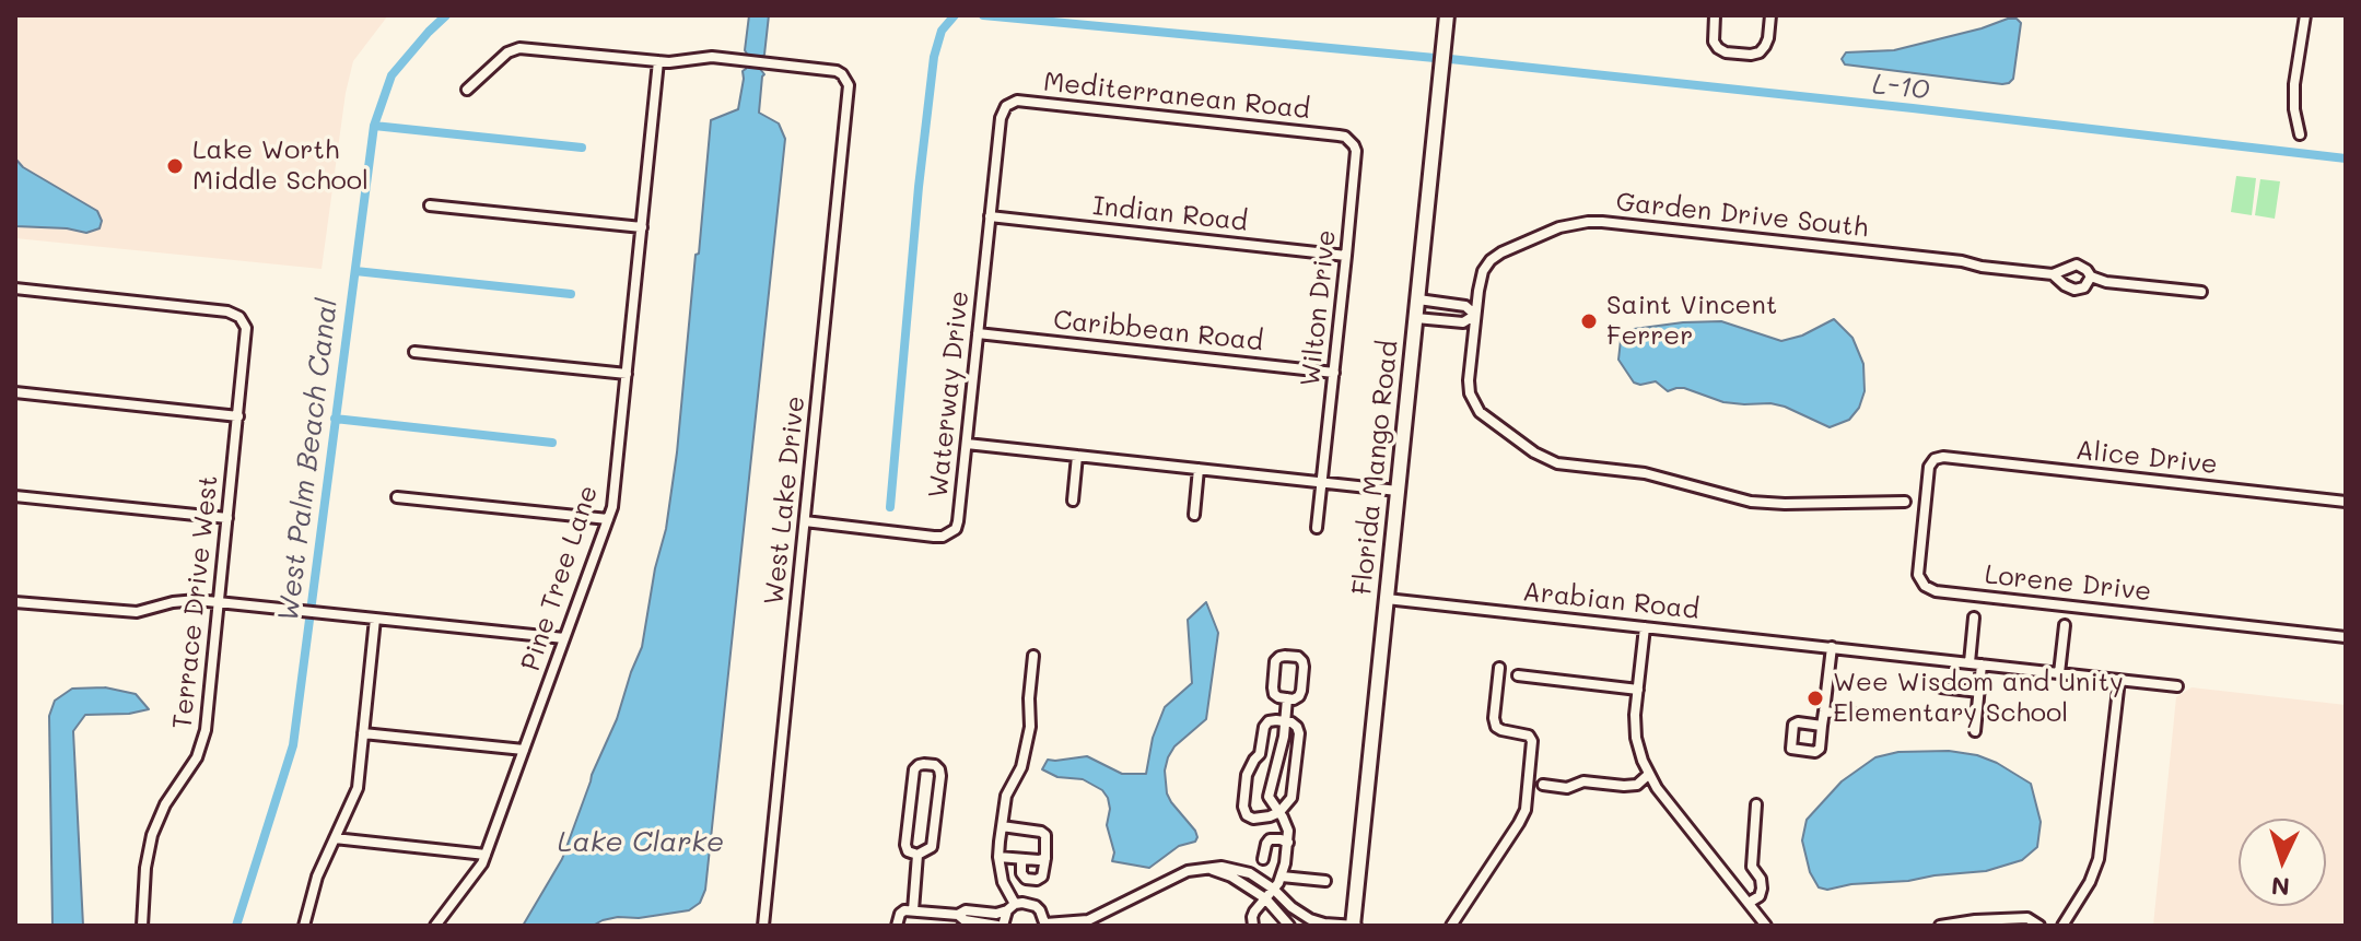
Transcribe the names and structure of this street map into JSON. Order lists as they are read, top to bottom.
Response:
{
  "streets": {
    "street": [
      "Mediterranean Road",
      "Indian Road",
      "Garden Drive South",
      "Wilton Drive",
      "Caribbean Road",
      "Waterway Drive",
      "Alice Drive",
      "Florida Mango Road",
      "West Lake Drive",
      "Pine Tree Lane",
      "Lorene Drive",
      "Arabian Road",
      "Terrace Drive West"
    ]
  },
  "crossings": [
    ["Mediterranean Road", "Wilton Drive"],
    ["Mediterranean Road", "Waterway Drive"],
    ["Indian Road", "Wilton Drive"],
    ["Indian Road", "Waterway Drive"],
    ["Wilton Drive", "Caribbean Road"],
    ["Caribbean Road", "Waterway Drive"],
    ["Waterway Drive", "West Lake Drive"],
    ["Alice Drive", "Lorene Drive"],
    ["Florida Mango Road", "Arabian Road"],
    ["West Lake Drive", "Pine Tree Lane"]
  ],
  "water": ["L-10", "West Palm Beach Canal", "Lake Clarke"],
  "places": ["Lake Worth Middle School", "Saint Vincent Ferrer", "Wee Wisdom and Unity Elementary School"],
  "north": "bottom"
}
